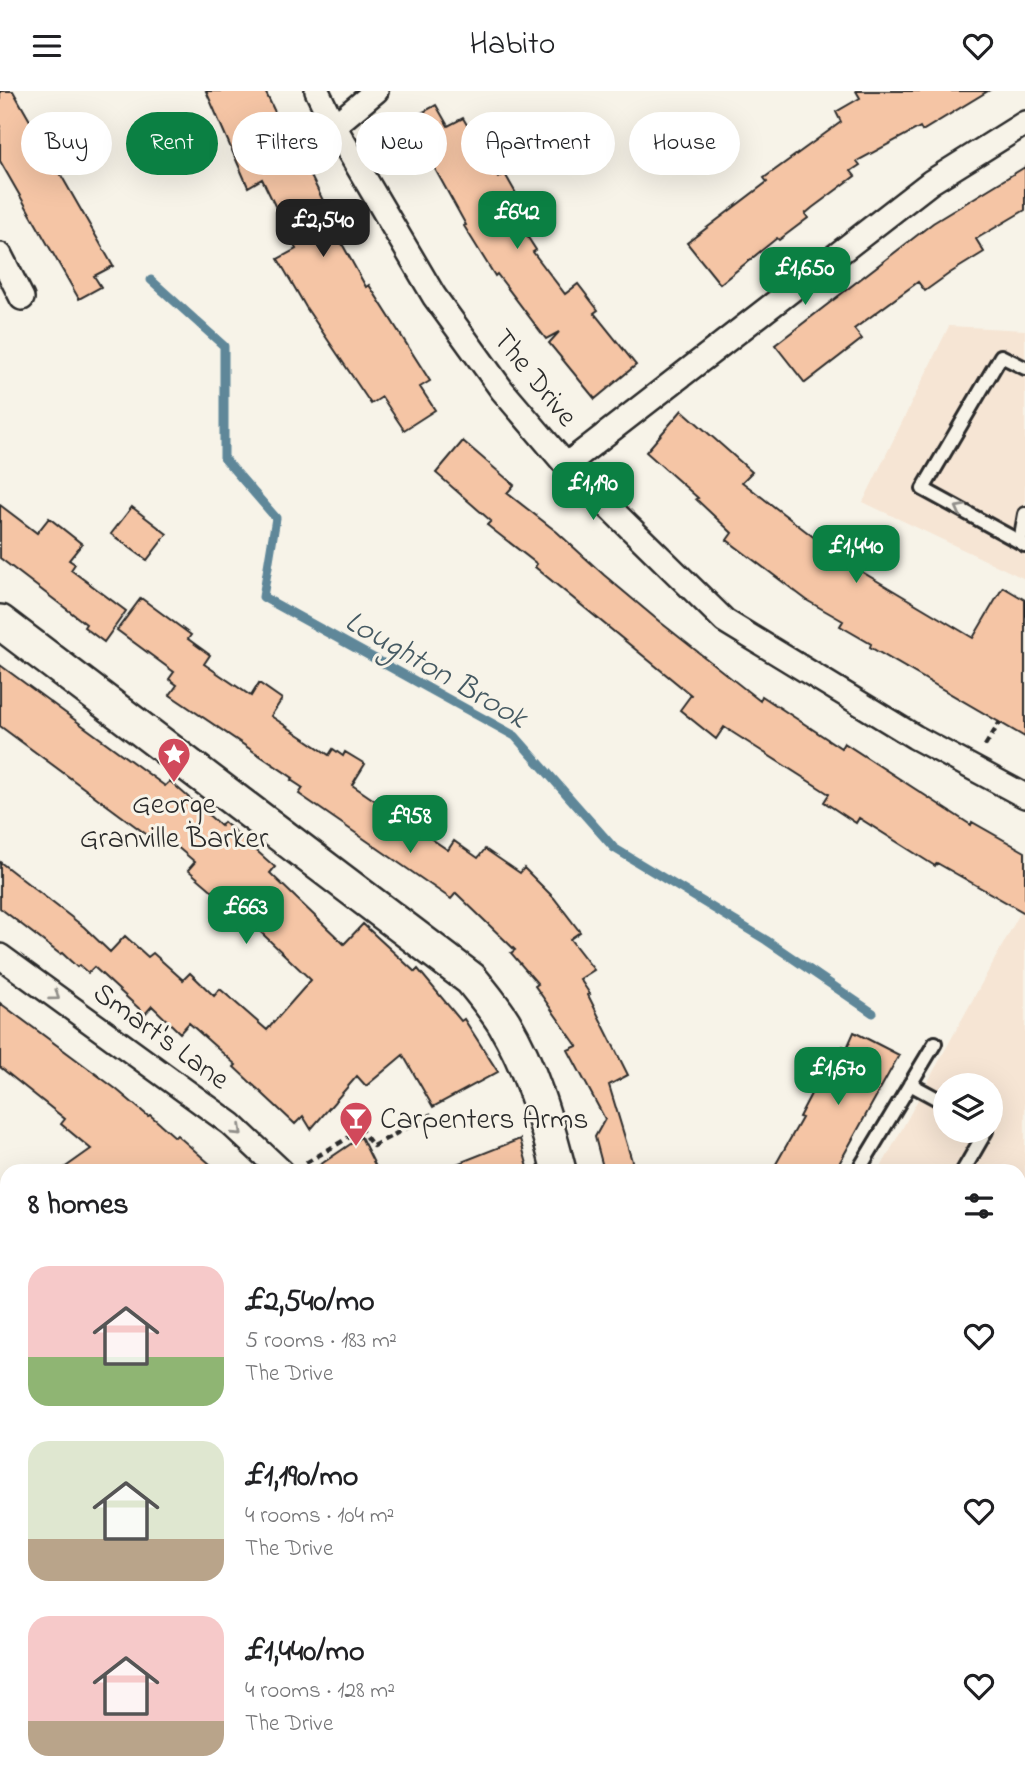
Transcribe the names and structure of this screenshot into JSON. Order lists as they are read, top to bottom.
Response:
{
  "streets": {
    "street": ["The Drive", "Smart's Lane"]
  },
  "one_way": ["Smart's Lane"],
  "water": ["Loughton Brook"],
  "places": {
    "place": ["George Granville Barker"],
    "bar": ["Carpenters Arms"]
  },
  "page": {
    "header": "Habito",
    "chip": [
      "Buy",
      "Rent",
      "Filters",
      "New",
      "Apartment",
      "House"
    ],
    "price": [
      "£642",
      "£2,540",
      "£1,650",
      "£1,190",
      "£1,440",
      "£958",
      "£663",
      "£1,670"
    ],
    "heading": "8 homes",
    "list": [
      {
        "name": "£2,540/mo",
        "note": "5 rooms · 183 m² · The Drive"
      },
      {
        "name": "£1,190/mo",
        "note": "4 rooms · 104 m² · The Drive"
      },
      {
        "name": "£1,440/mo",
        "note": "4 rooms · 128 m² · The Drive"
      }
    ]
  }
}
